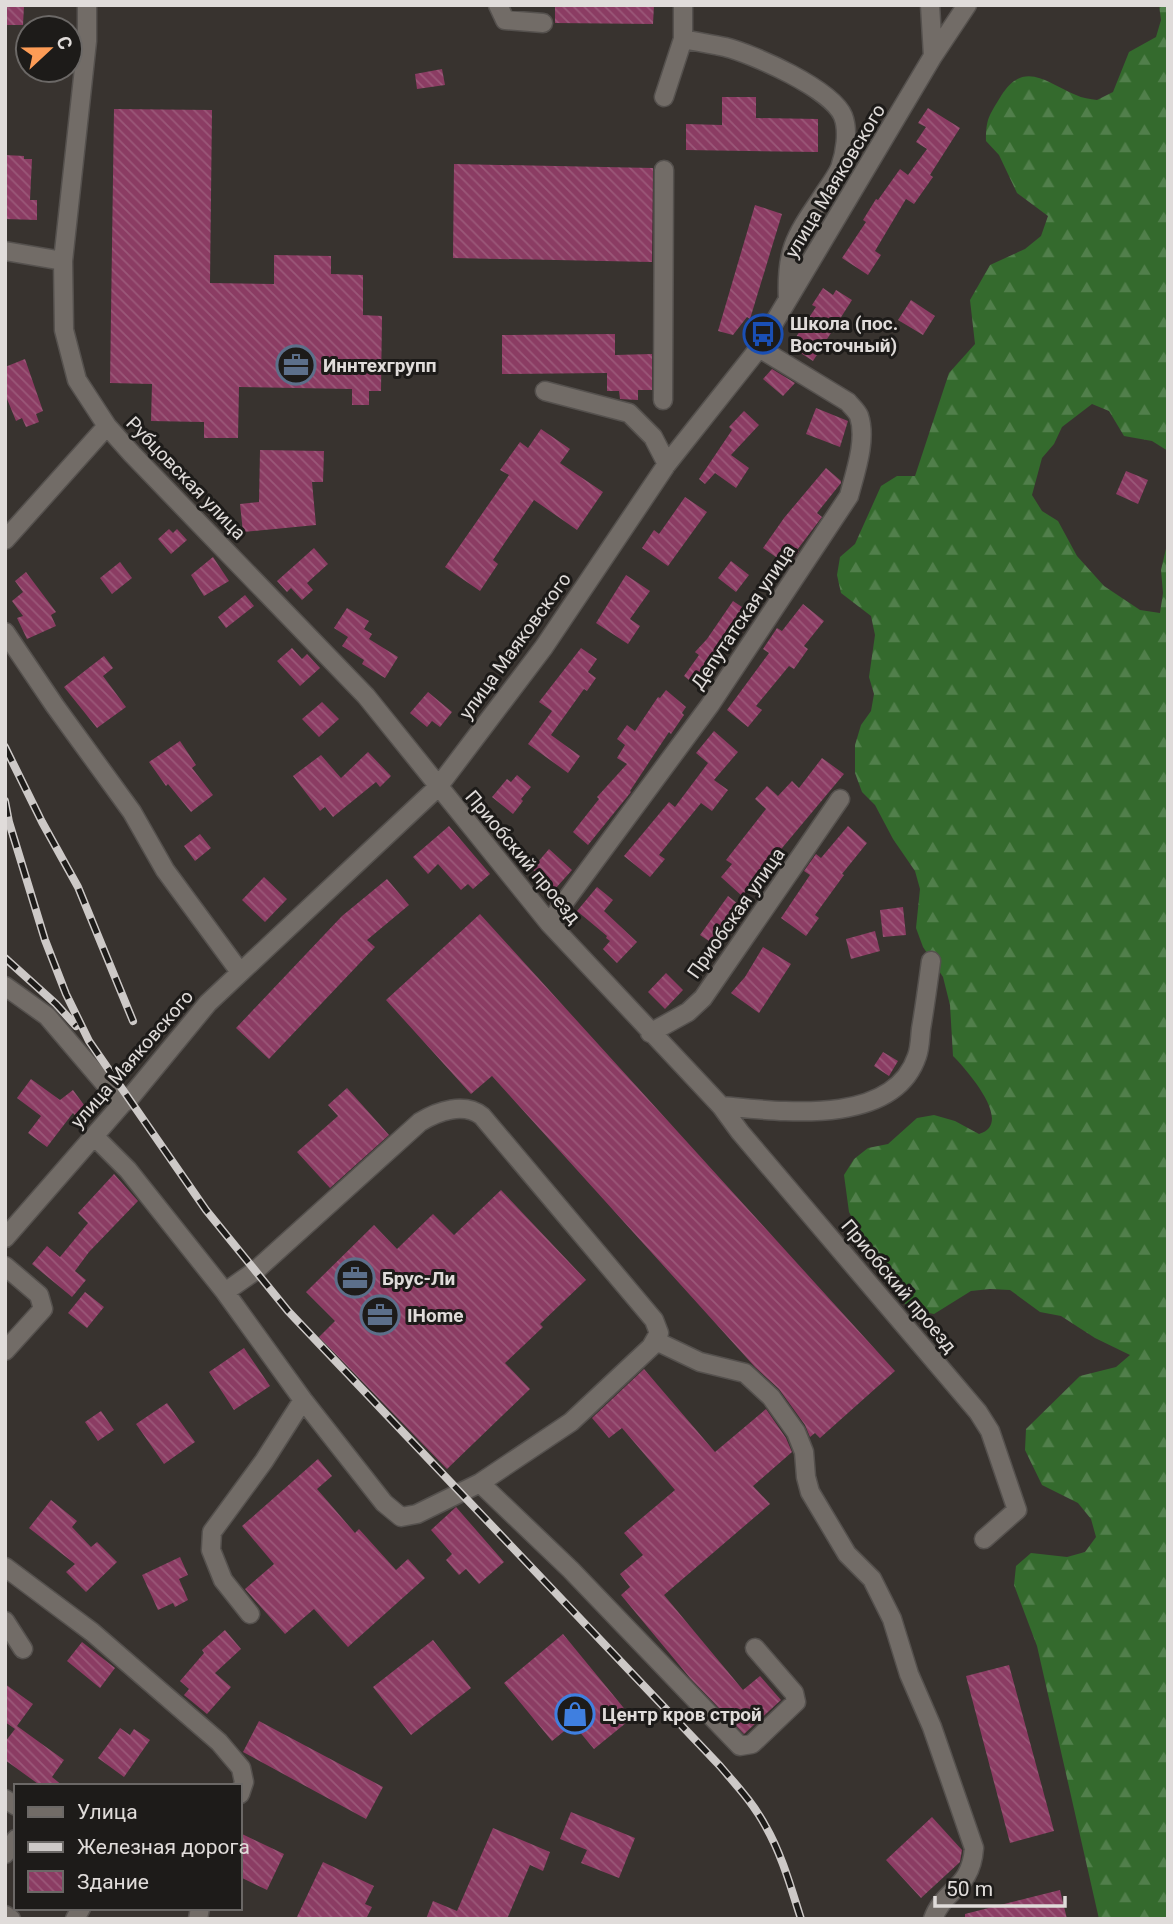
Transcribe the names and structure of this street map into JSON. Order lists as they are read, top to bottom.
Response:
{
  "streets": {
    "street": [
      "улица Маяковского",
      "Рубцовская улица",
      "Депутатская улица",
      "Приобский проезд",
      "Приобская улица"
    ]
  },
  "crossings": [
    ["улица Маяковского", "Рубцовская улица"],
    ["улица Маяковского", "Депутатская улица"],
    ["улица Маяковского", "Приобский проезд"],
    ["Рубцовская улица", "Приобский проезд"],
    ["Депутатская улица", "Приобский проезд"],
    ["Приобский проезд", "Приобская улица"]
  ],
  "places": {
    "bus stop": ["Школа (пос. Восточный)"],
    "office": ["Иннтехгрупп", "Брус-Ли", "IHome"],
    "shop": ["Центр кров строй"]
  },
  "legend": ["Улица", "Железная дорога", "Здание"],
  "scale_bar": "50 m",
  "north": "right"
}
